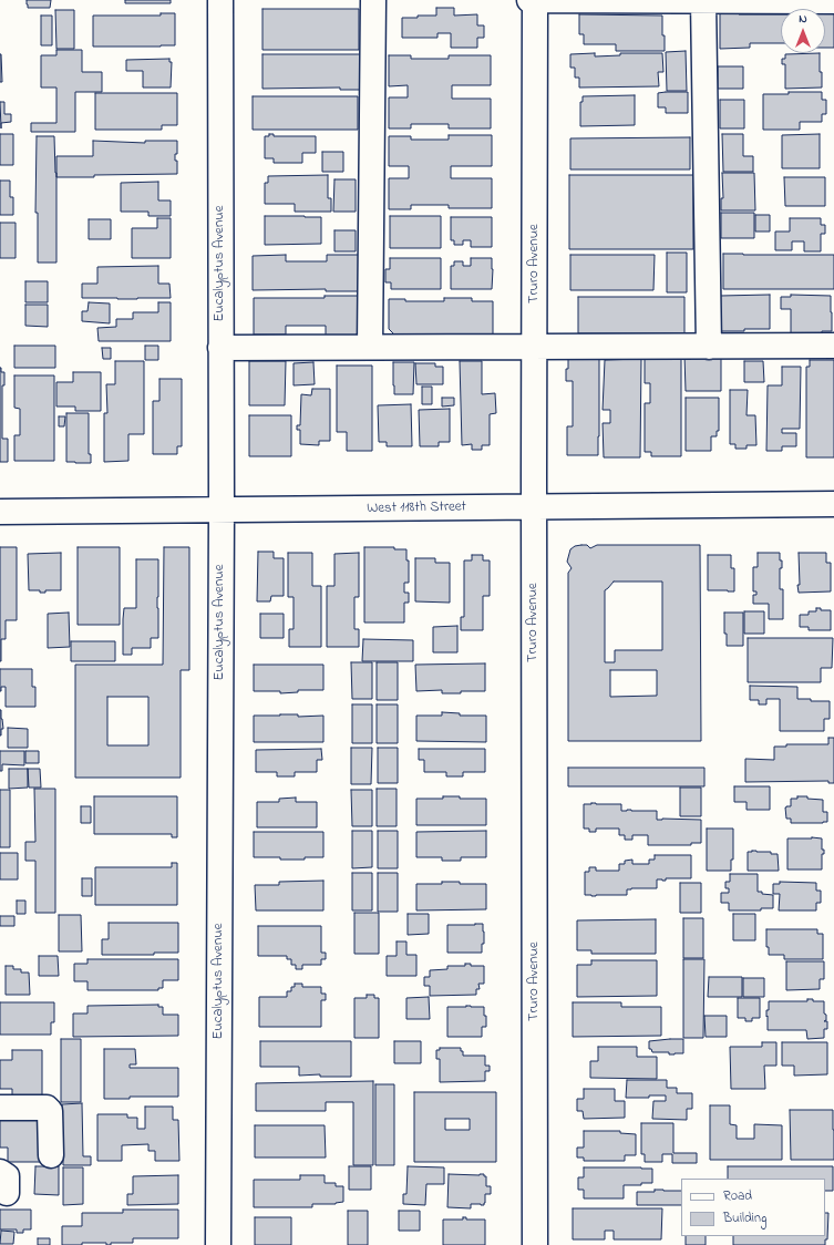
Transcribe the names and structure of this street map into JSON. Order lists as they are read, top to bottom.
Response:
{
  "streets": {
    "street": ["Eucalyptus Avenue", "Truro Avenue", "West 118th Street"]
  },
  "crossings": [
    ["Eucalyptus Avenue", "West 118th Street"],
    ["Truro Avenue", "West 118th Street"]
  ],
  "legend": ["Road", "Building"],
  "north": "top"
}
